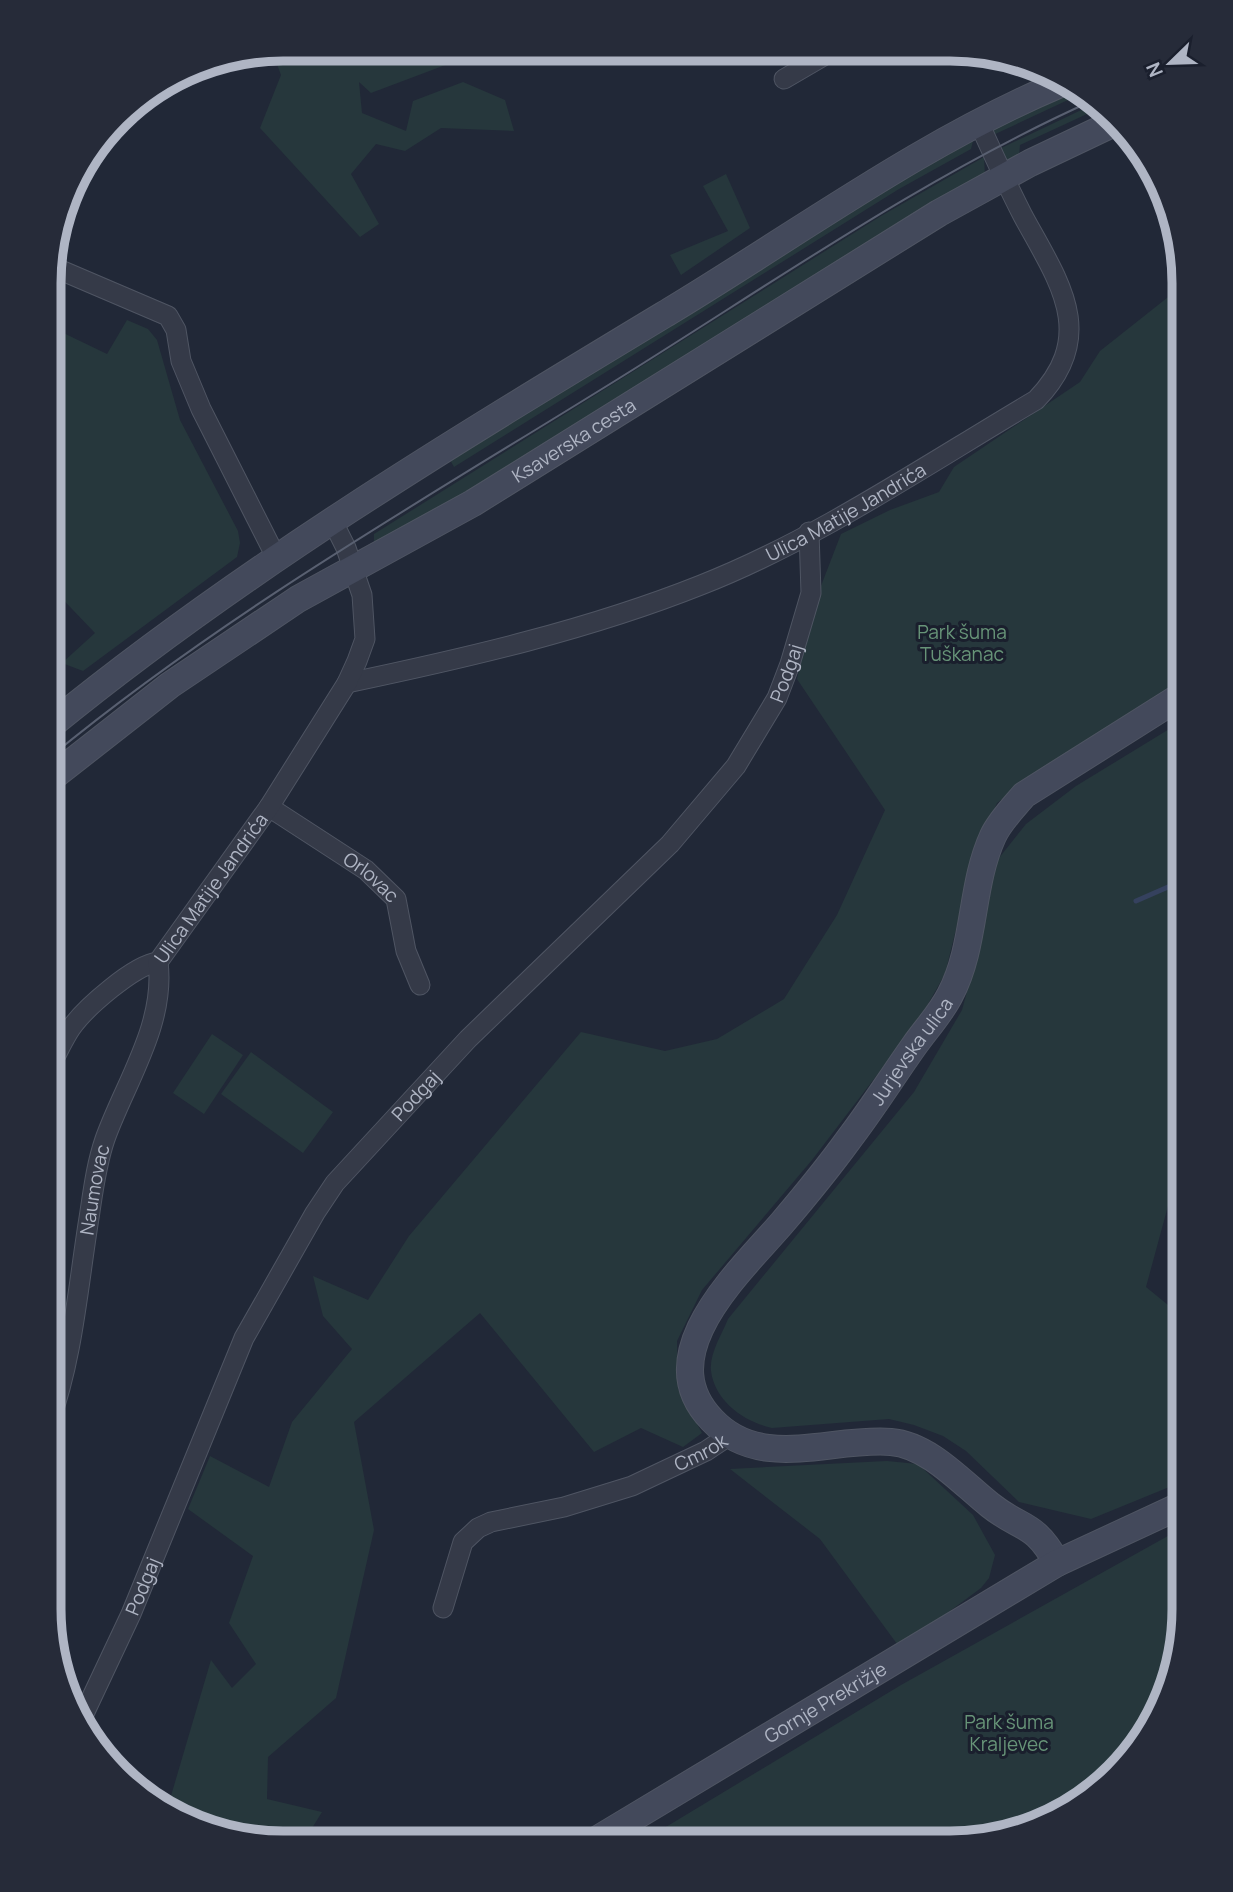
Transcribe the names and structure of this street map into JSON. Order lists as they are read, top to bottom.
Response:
{
  "streets": {
    "main road": [
      "Ksaverska cesta",
      "Jurjevska ulica",
      "Cmrok",
      "Gornje Prekrižje"
    ],
    "street": [
      "Ulica Matije Jandrića",
      "Podgaj",
      "Orlovac",
      "Naumovac"
    ]
  },
  "crossings": [
    ["Ksaverska cesta", "Ulica Matije Jandrića"],
    ["Ulica Matije Jandrića", "Podgaj"],
    ["Ulica Matije Jandrića", "Orlovac"],
    ["Ulica Matije Jandrića", "Naumovac"],
    ["Jurjevska ulica", "Cmrok"],
    ["Cmrok", "Gornje Prekrižje"]
  ],
  "parks": ["Park šuma Tuškanac", "Park šuma Kraljevec"],
  "north": "bottom left"
}
